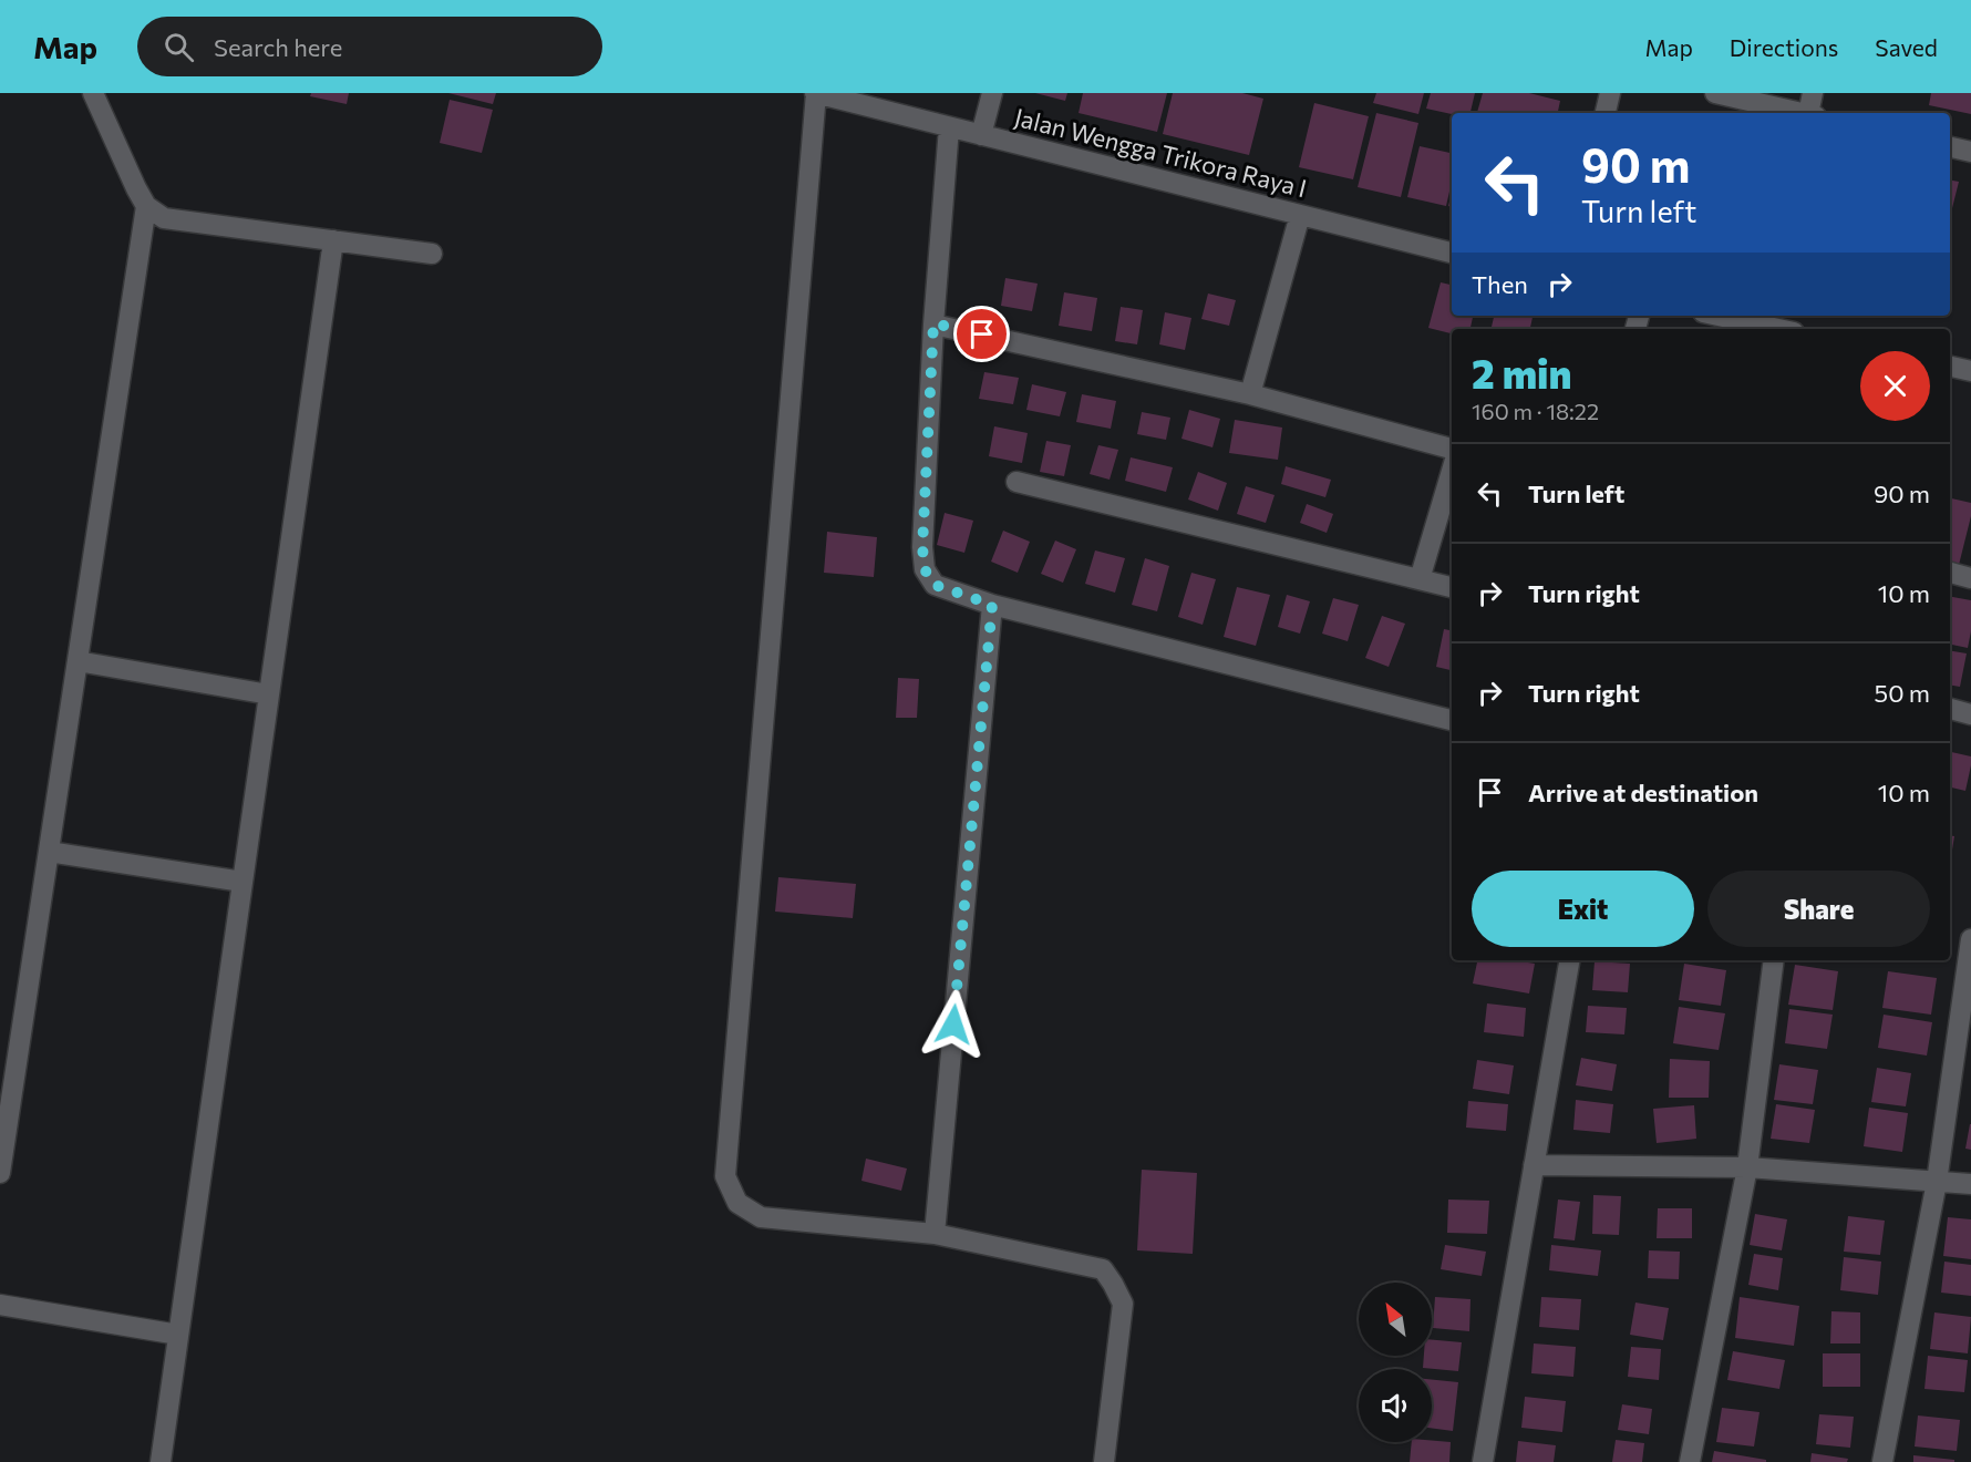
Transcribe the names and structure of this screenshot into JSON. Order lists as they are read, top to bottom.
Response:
{
  "streets": {
    "street": ["Jalan Wengga Trikora Raya I"]
  },
  "north": "top left",
  "page": {
    "header": "Map",
    "search": "Search here",
    "nav": ["Map", "Directions", "Saved"],
    "turn": ["90 m", "Turn left"],
    "then": "Then",
    "heading": ["2 min", "160 m · 18:22"],
    "list": [
      {
        "name": "Turn left",
        "value": "90 m"
      },
      {
        "name": "Turn right",
        "value": "10 m"
      },
      {
        "name": "Turn right",
        "value": "50 m"
      },
      {
        "name": "Arrive at destination",
        "value": "10 m"
      }
    ],
    "buttons": ["Exit", "Share"]
  }
}
